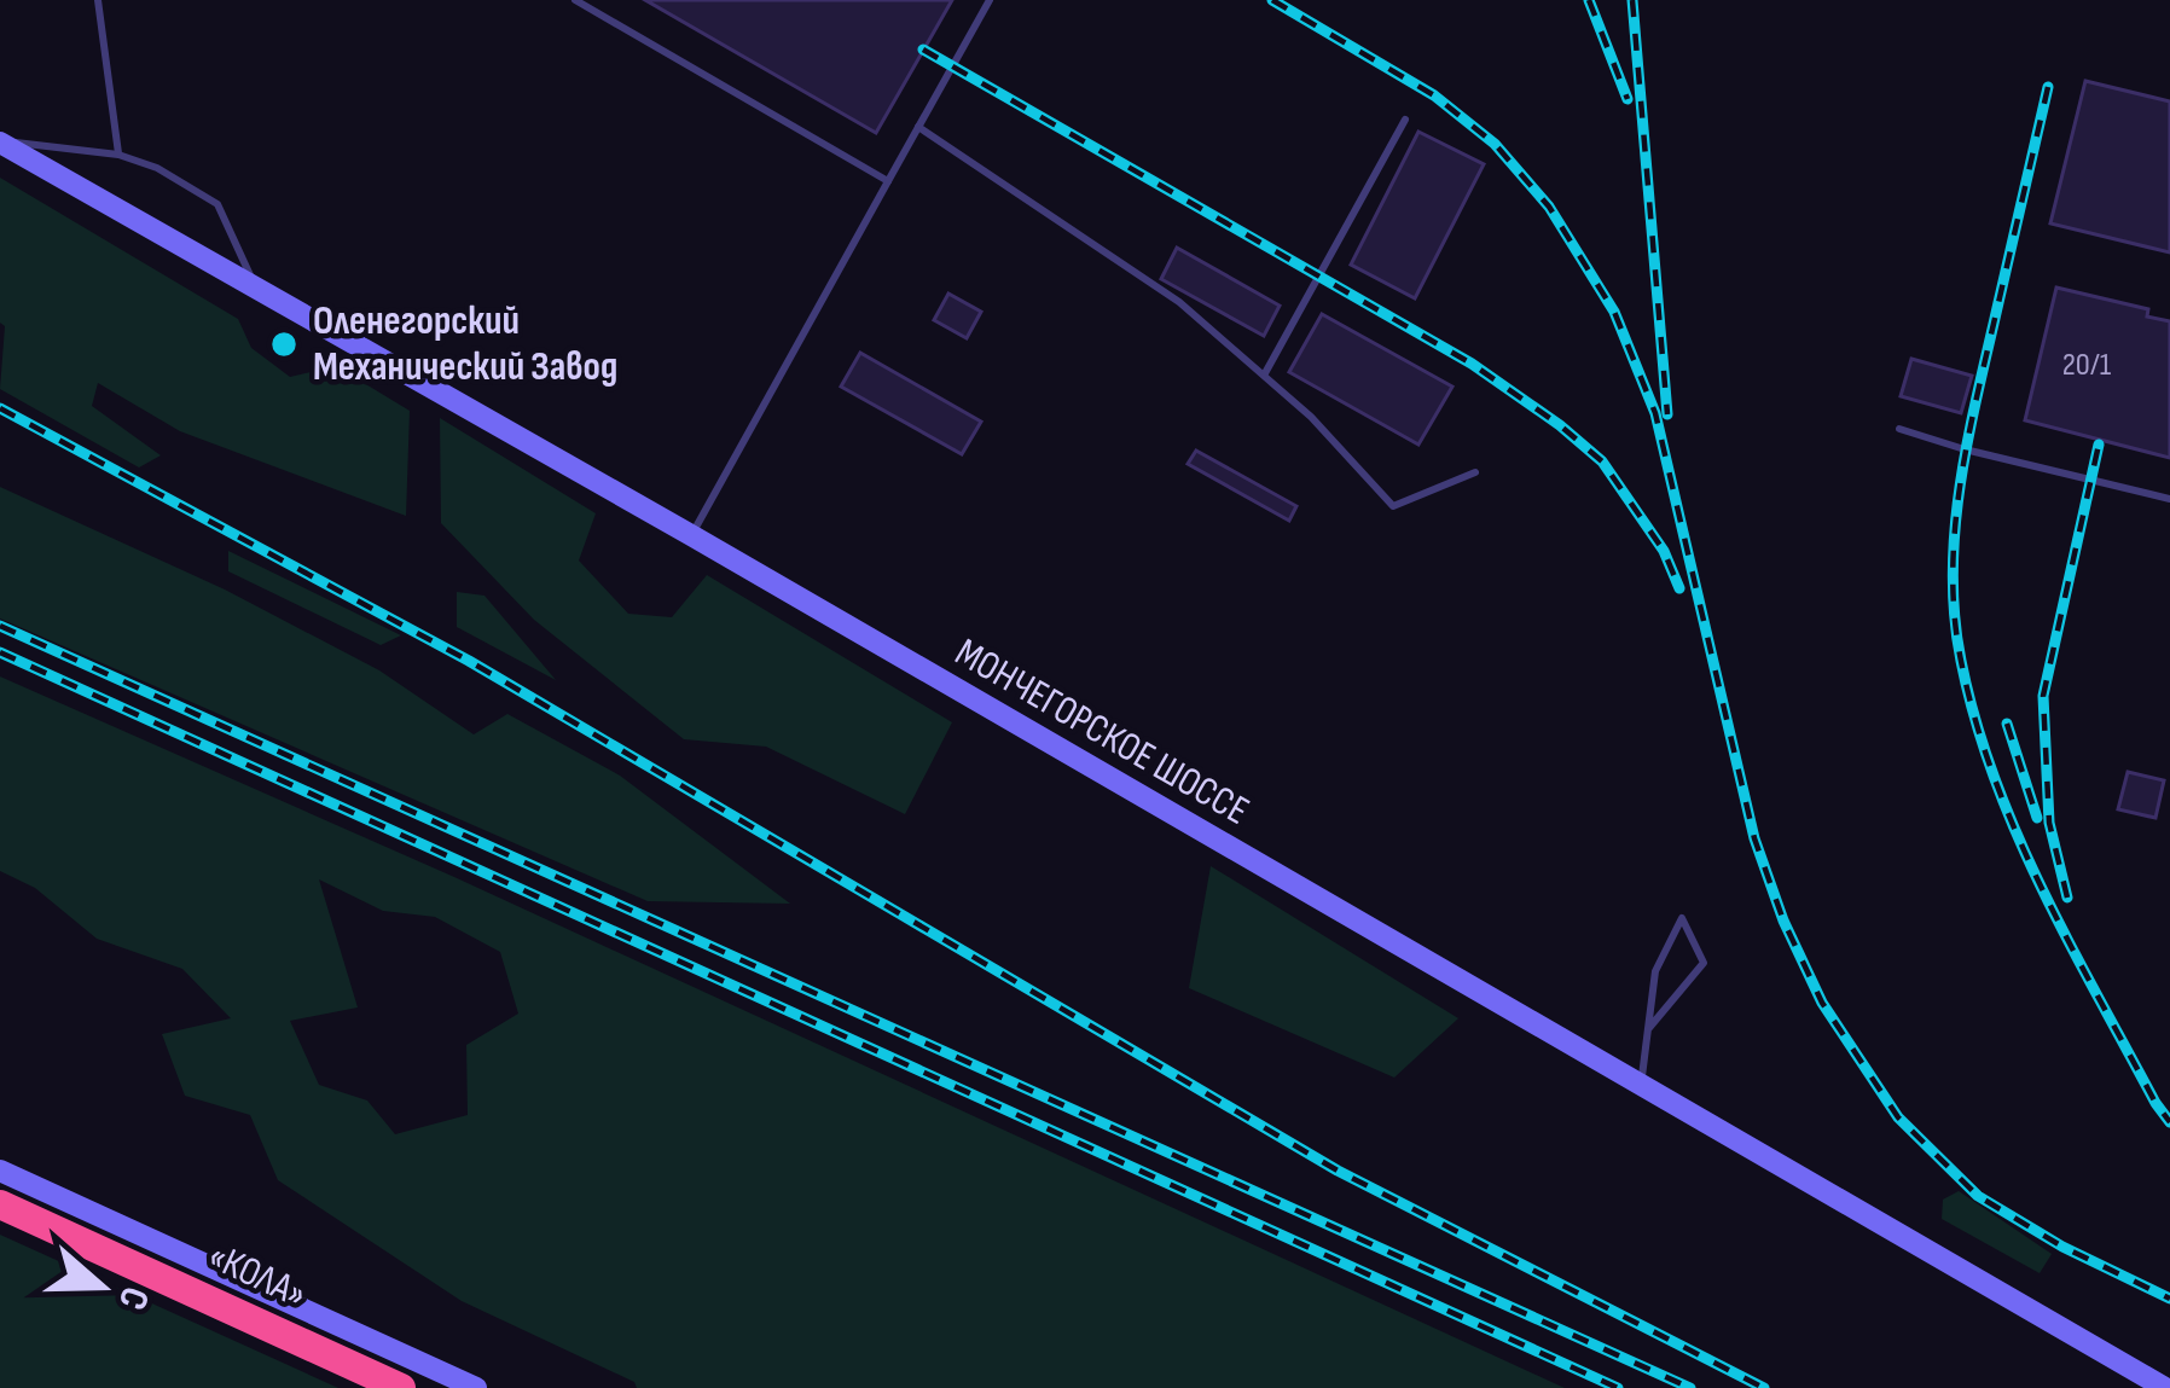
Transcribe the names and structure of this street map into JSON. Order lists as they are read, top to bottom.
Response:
{
  "streets": {
    "highway": ["«КОЛА»"],
    "street": ["МОНЧЕГОРСКОЕ ШОССЕ"]
  },
  "places": ["Оленегорский Механический Завод"],
  "house_numbers": ["20/1"],
  "north": "right"
}
